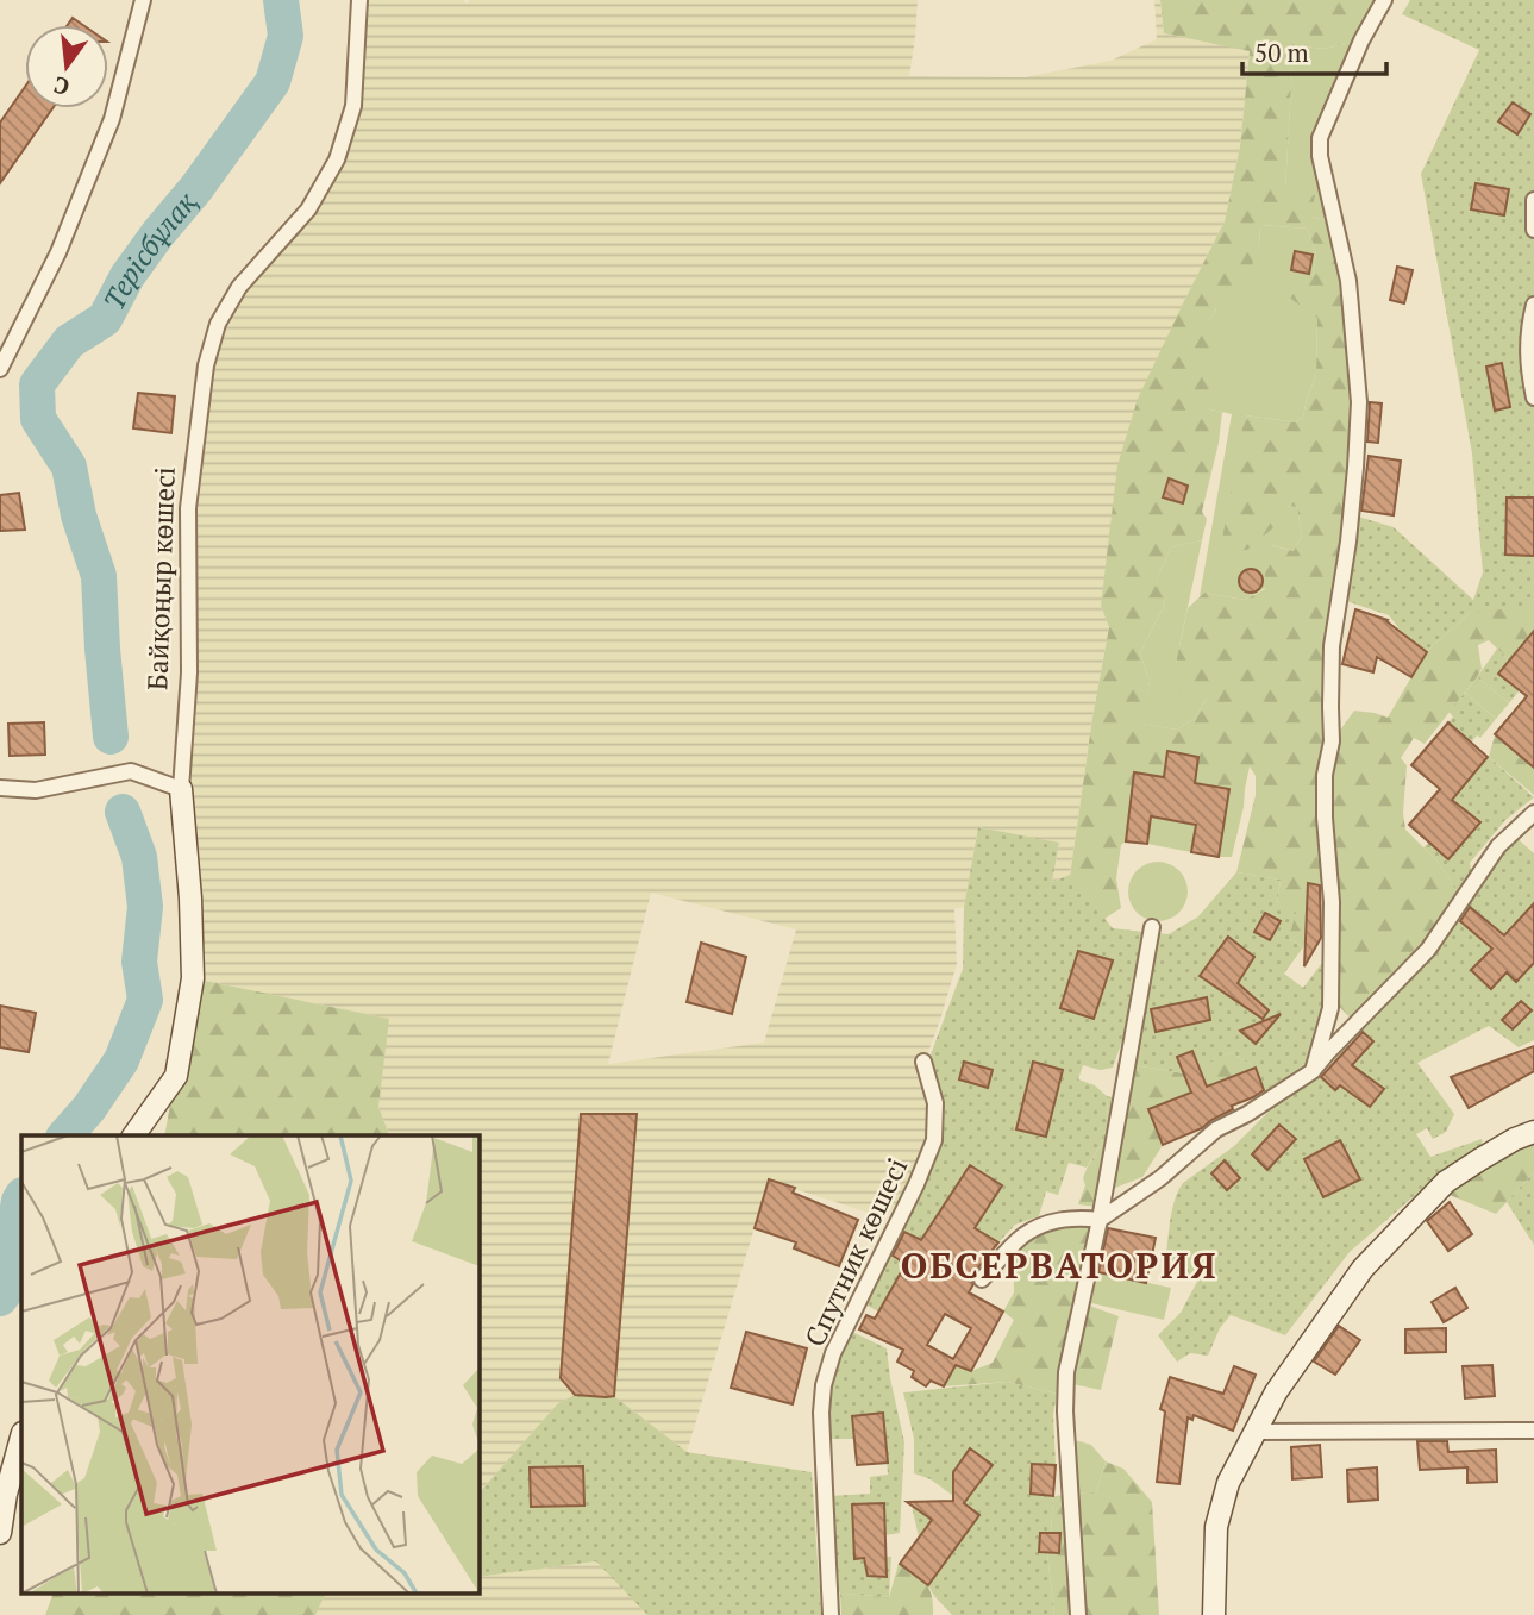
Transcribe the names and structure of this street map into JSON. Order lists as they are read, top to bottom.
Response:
{
  "streets": {
    "street": ["Байқоңыр көшесі", "Спутник көшесі"]
  },
  "districts": ["ОБСЕРВАТОРИЯ"],
  "water": ["Терісбұлақ"],
  "scale_bar": "50 m",
  "north": "bottom"
}
